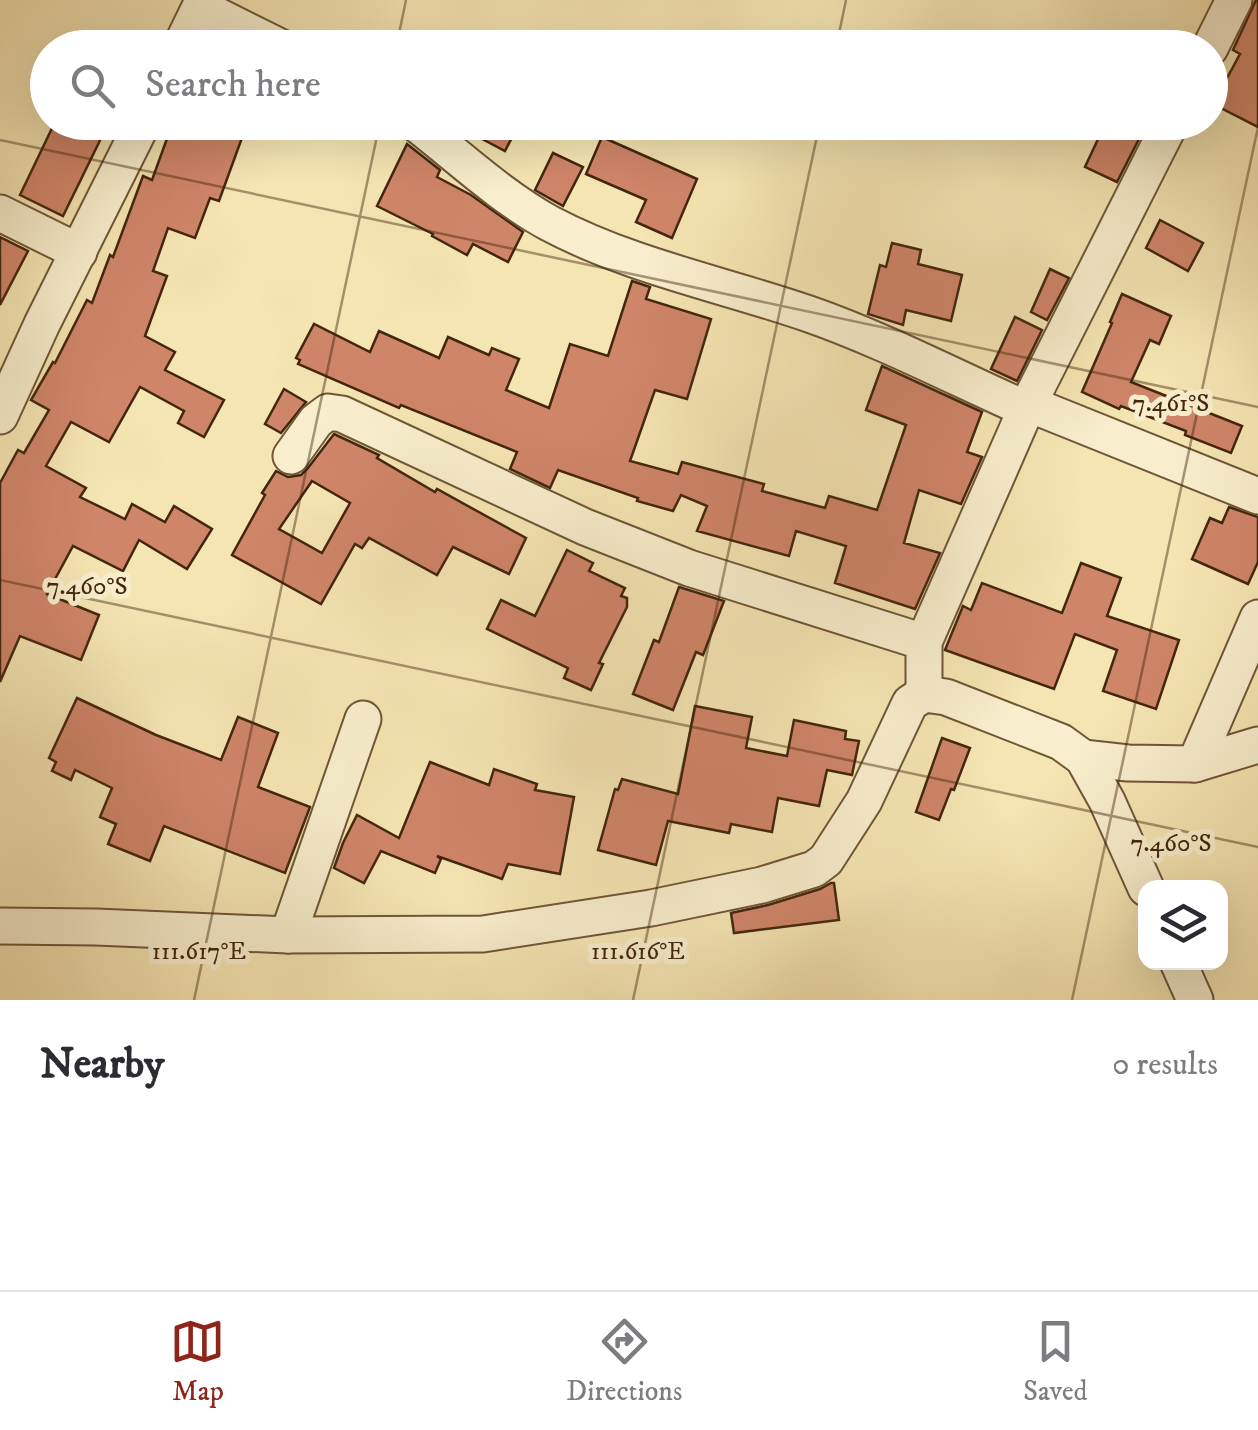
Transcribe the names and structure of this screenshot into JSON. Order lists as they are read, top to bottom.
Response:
{
  "page": {
    "search": "Search here",
    "heading": ["Nearby", "0 results"],
    "nav": ["Map", "Directions", "Saved"]
  },
  "coordinates": [
    "7.461°S",
    "7.460°S",
    "111.617°E",
    "111.616°E"
  ]
}
